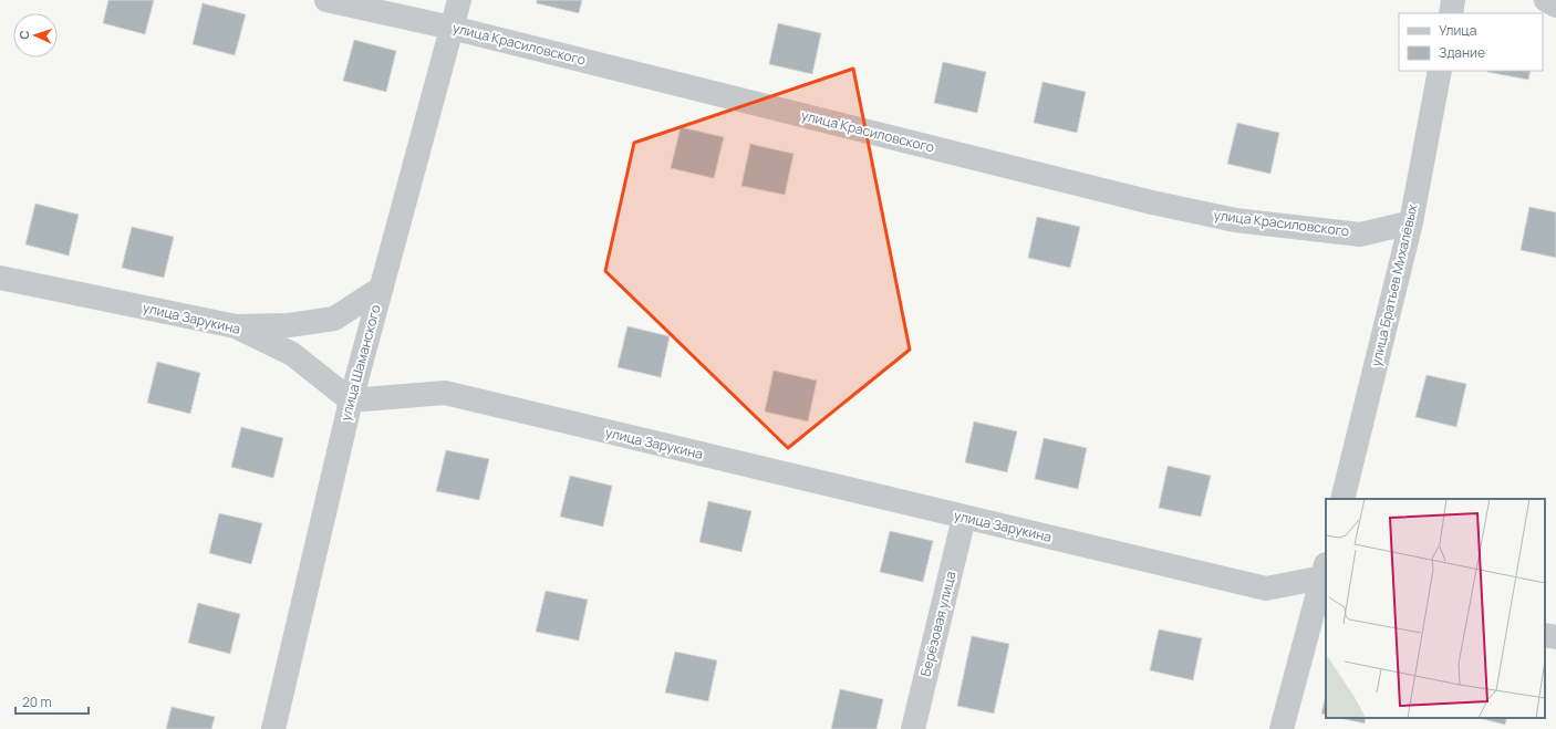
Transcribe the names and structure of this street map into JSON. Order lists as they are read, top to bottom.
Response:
{
  "streets": {
    "street": [
      "улица Красиловского",
      "улица Братьев Михалёвых",
      "улица Зарукина",
      "улица Шаманского",
      "Берёзовая улица"
    ]
  },
  "crossings": [
    ["улица Красиловского", "улица Братьев Михалёвых"],
    ["улица Красиловского", "улица Шаманского"],
    ["улица Зарукина", "улица Шаманского"],
    ["улица Зарукина", "Берёзовая улица"]
  ],
  "legend": ["Улица", "Здание"],
  "scale_bar": "20 m",
  "north": "left"
}
